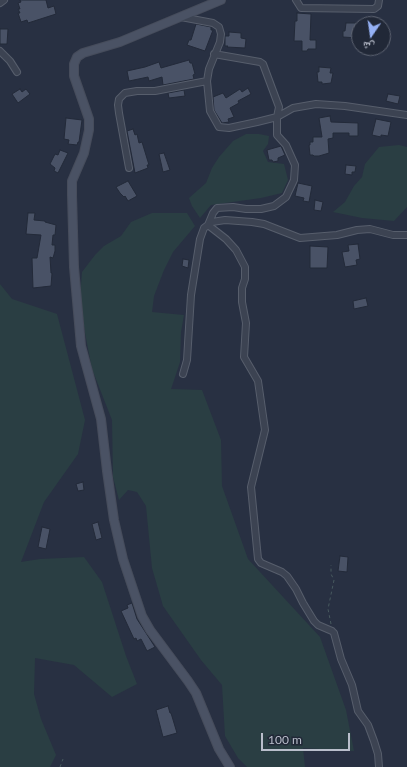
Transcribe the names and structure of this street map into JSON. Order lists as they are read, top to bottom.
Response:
{
  "scale_bar": "100 m",
  "north": "bottom"
}
